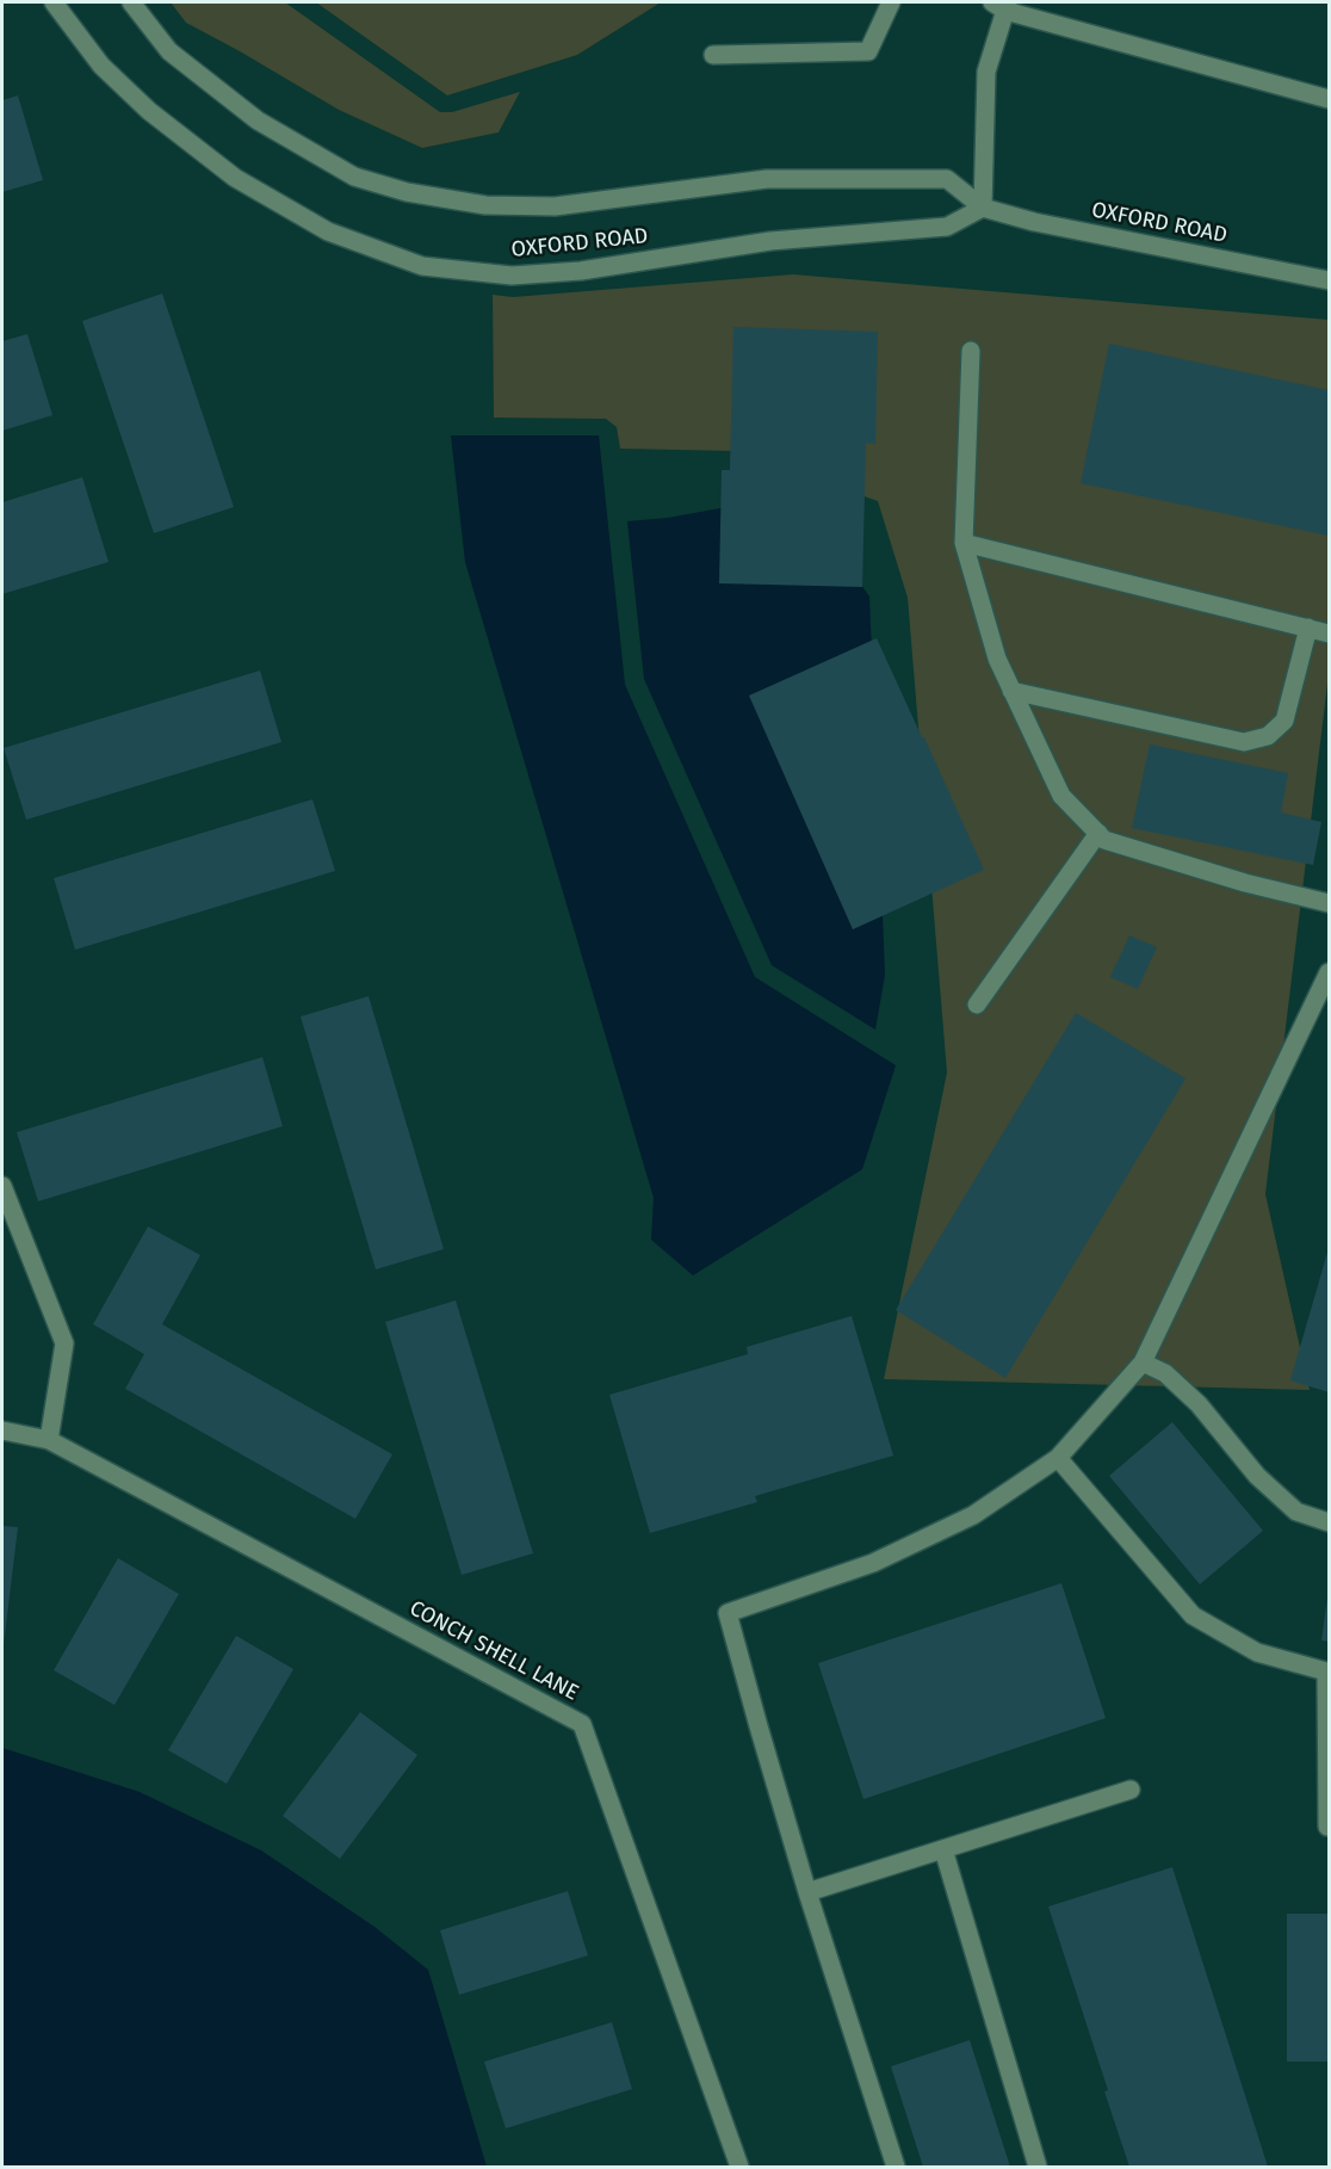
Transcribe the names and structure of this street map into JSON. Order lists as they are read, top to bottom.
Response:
{
  "streets": {
    "street": ["OXFORD ROAD", "CONCH SHELL LANE"]
  }
}
